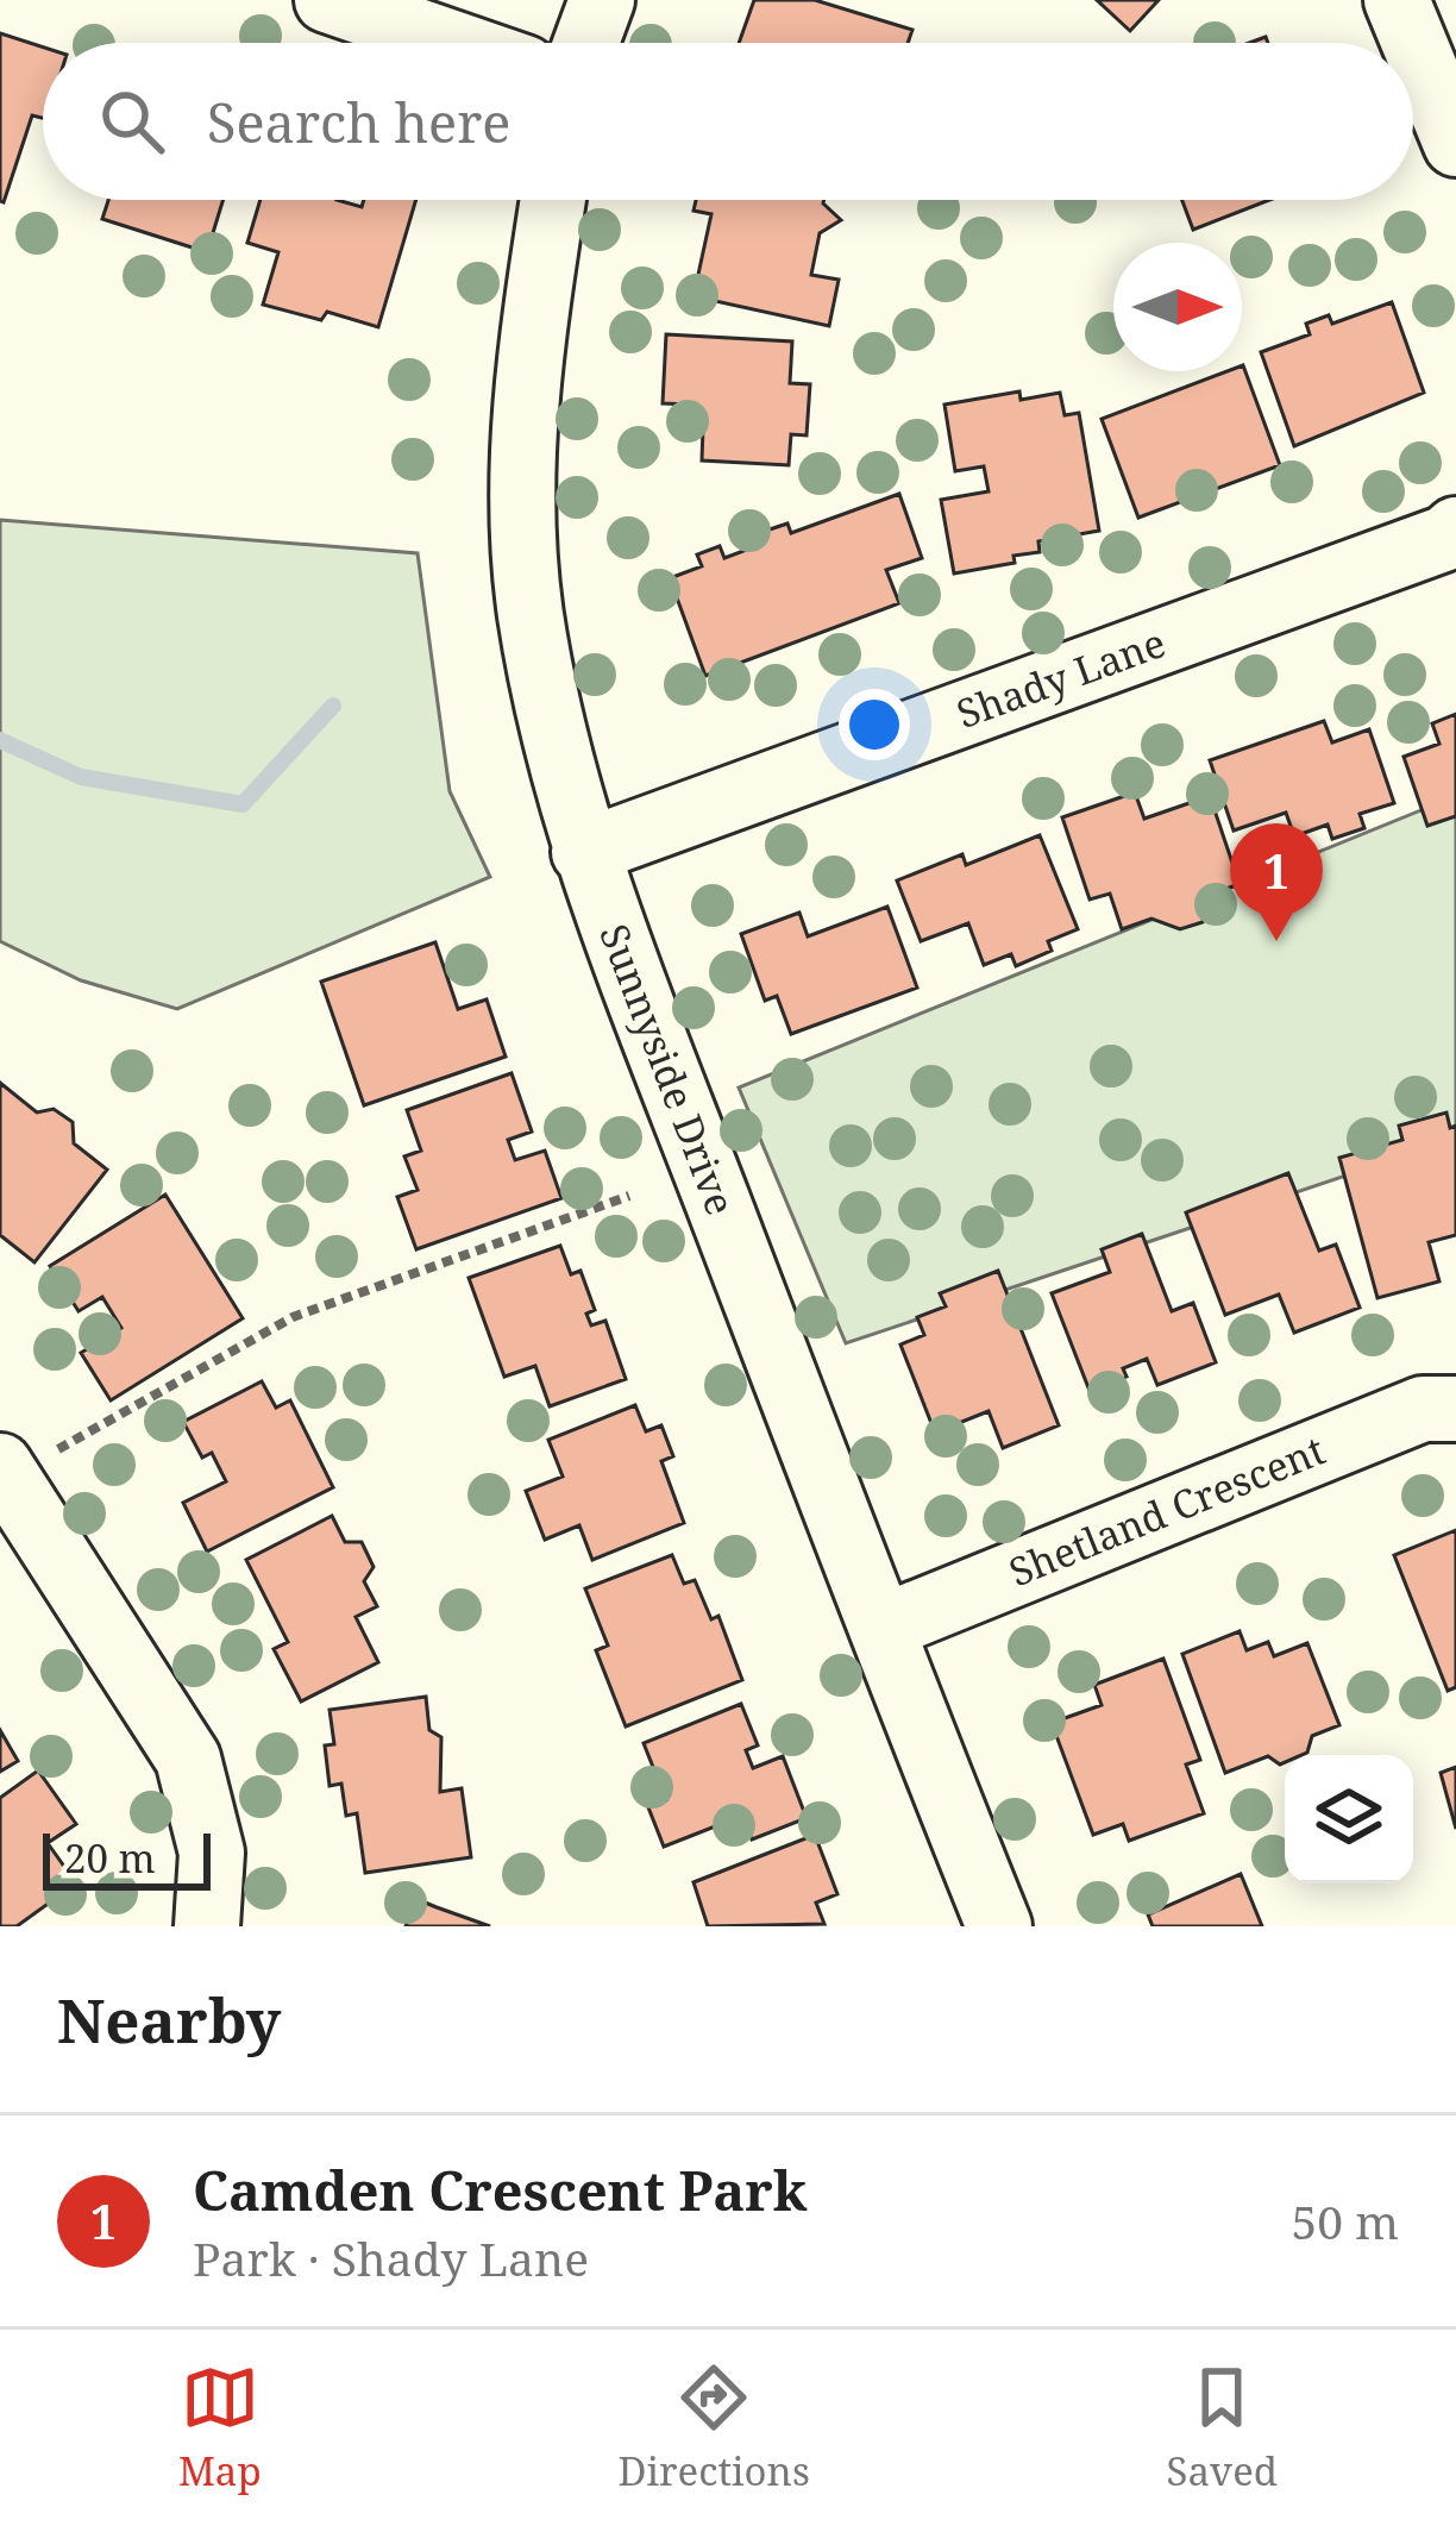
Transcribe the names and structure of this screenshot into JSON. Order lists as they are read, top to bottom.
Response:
{
  "streets": {
    "street": ["Shady Lane", "Sunnyside Drive", "Shetland Crescent"]
  },
  "crossings": [
    ["Shady Lane", "Sunnyside Drive"],
    ["Sunnyside Drive", "Shetland Crescent"]
  ],
  "scale_bar": "20 m",
  "north": "right",
  "page": {
    "search": "Search here",
    "pins": "1",
    "scale": "20 m",
    "heading": "Nearby",
    "list": [
      {
        "mark": "1",
        "name": "Camden Crescent Park",
        "note": "Park · Shady Lane",
        "value": "50 m"
      }
    ],
    "nav": ["Map", "Directions", "Saved"]
  }
}
